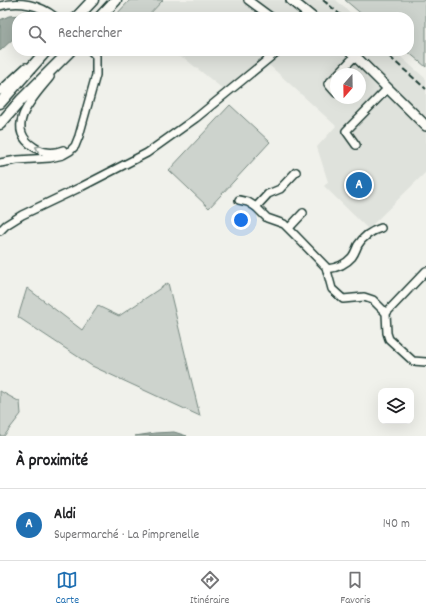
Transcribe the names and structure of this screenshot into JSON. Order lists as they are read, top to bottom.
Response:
{
  "north": "bottom",
  "page": {
    "search": "Rechercher",
    "pins": "A",
    "heading": "À proximité",
    "list": [
      {
        "mark": "A",
        "name": "Aldi",
        "note": "Supermarché · La Pimprenelle",
        "value": "140 m"
      }
    ],
    "nav": ["Carte", "Itinéraire", "Favoris"]
  }
}
